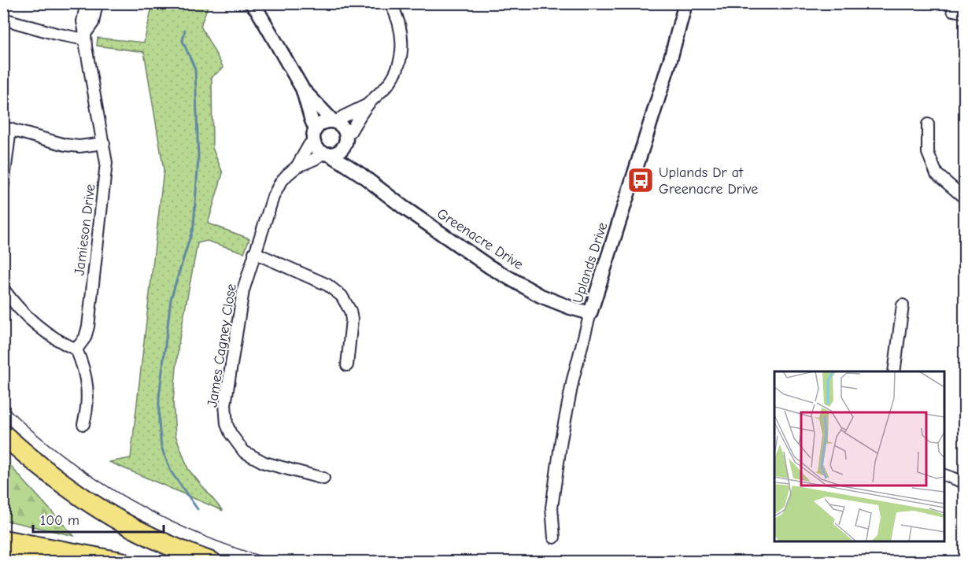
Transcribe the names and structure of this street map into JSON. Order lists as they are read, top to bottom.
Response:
{
  "streets": {
    "street": [
      "Jamieson Drive",
      "Greenacre Drive",
      "Uplands Drive",
      "James Cagney Close"
    ]
  },
  "crossings": [
    ["Greenacre Drive", "Uplands Drive"],
    ["Greenacre Drive", "James Cagney Close"]
  ],
  "places": {
    "bus stop": ["Uplands Dr at Greenacre Drive"]
  },
  "scale_bar": "100 m"
}
